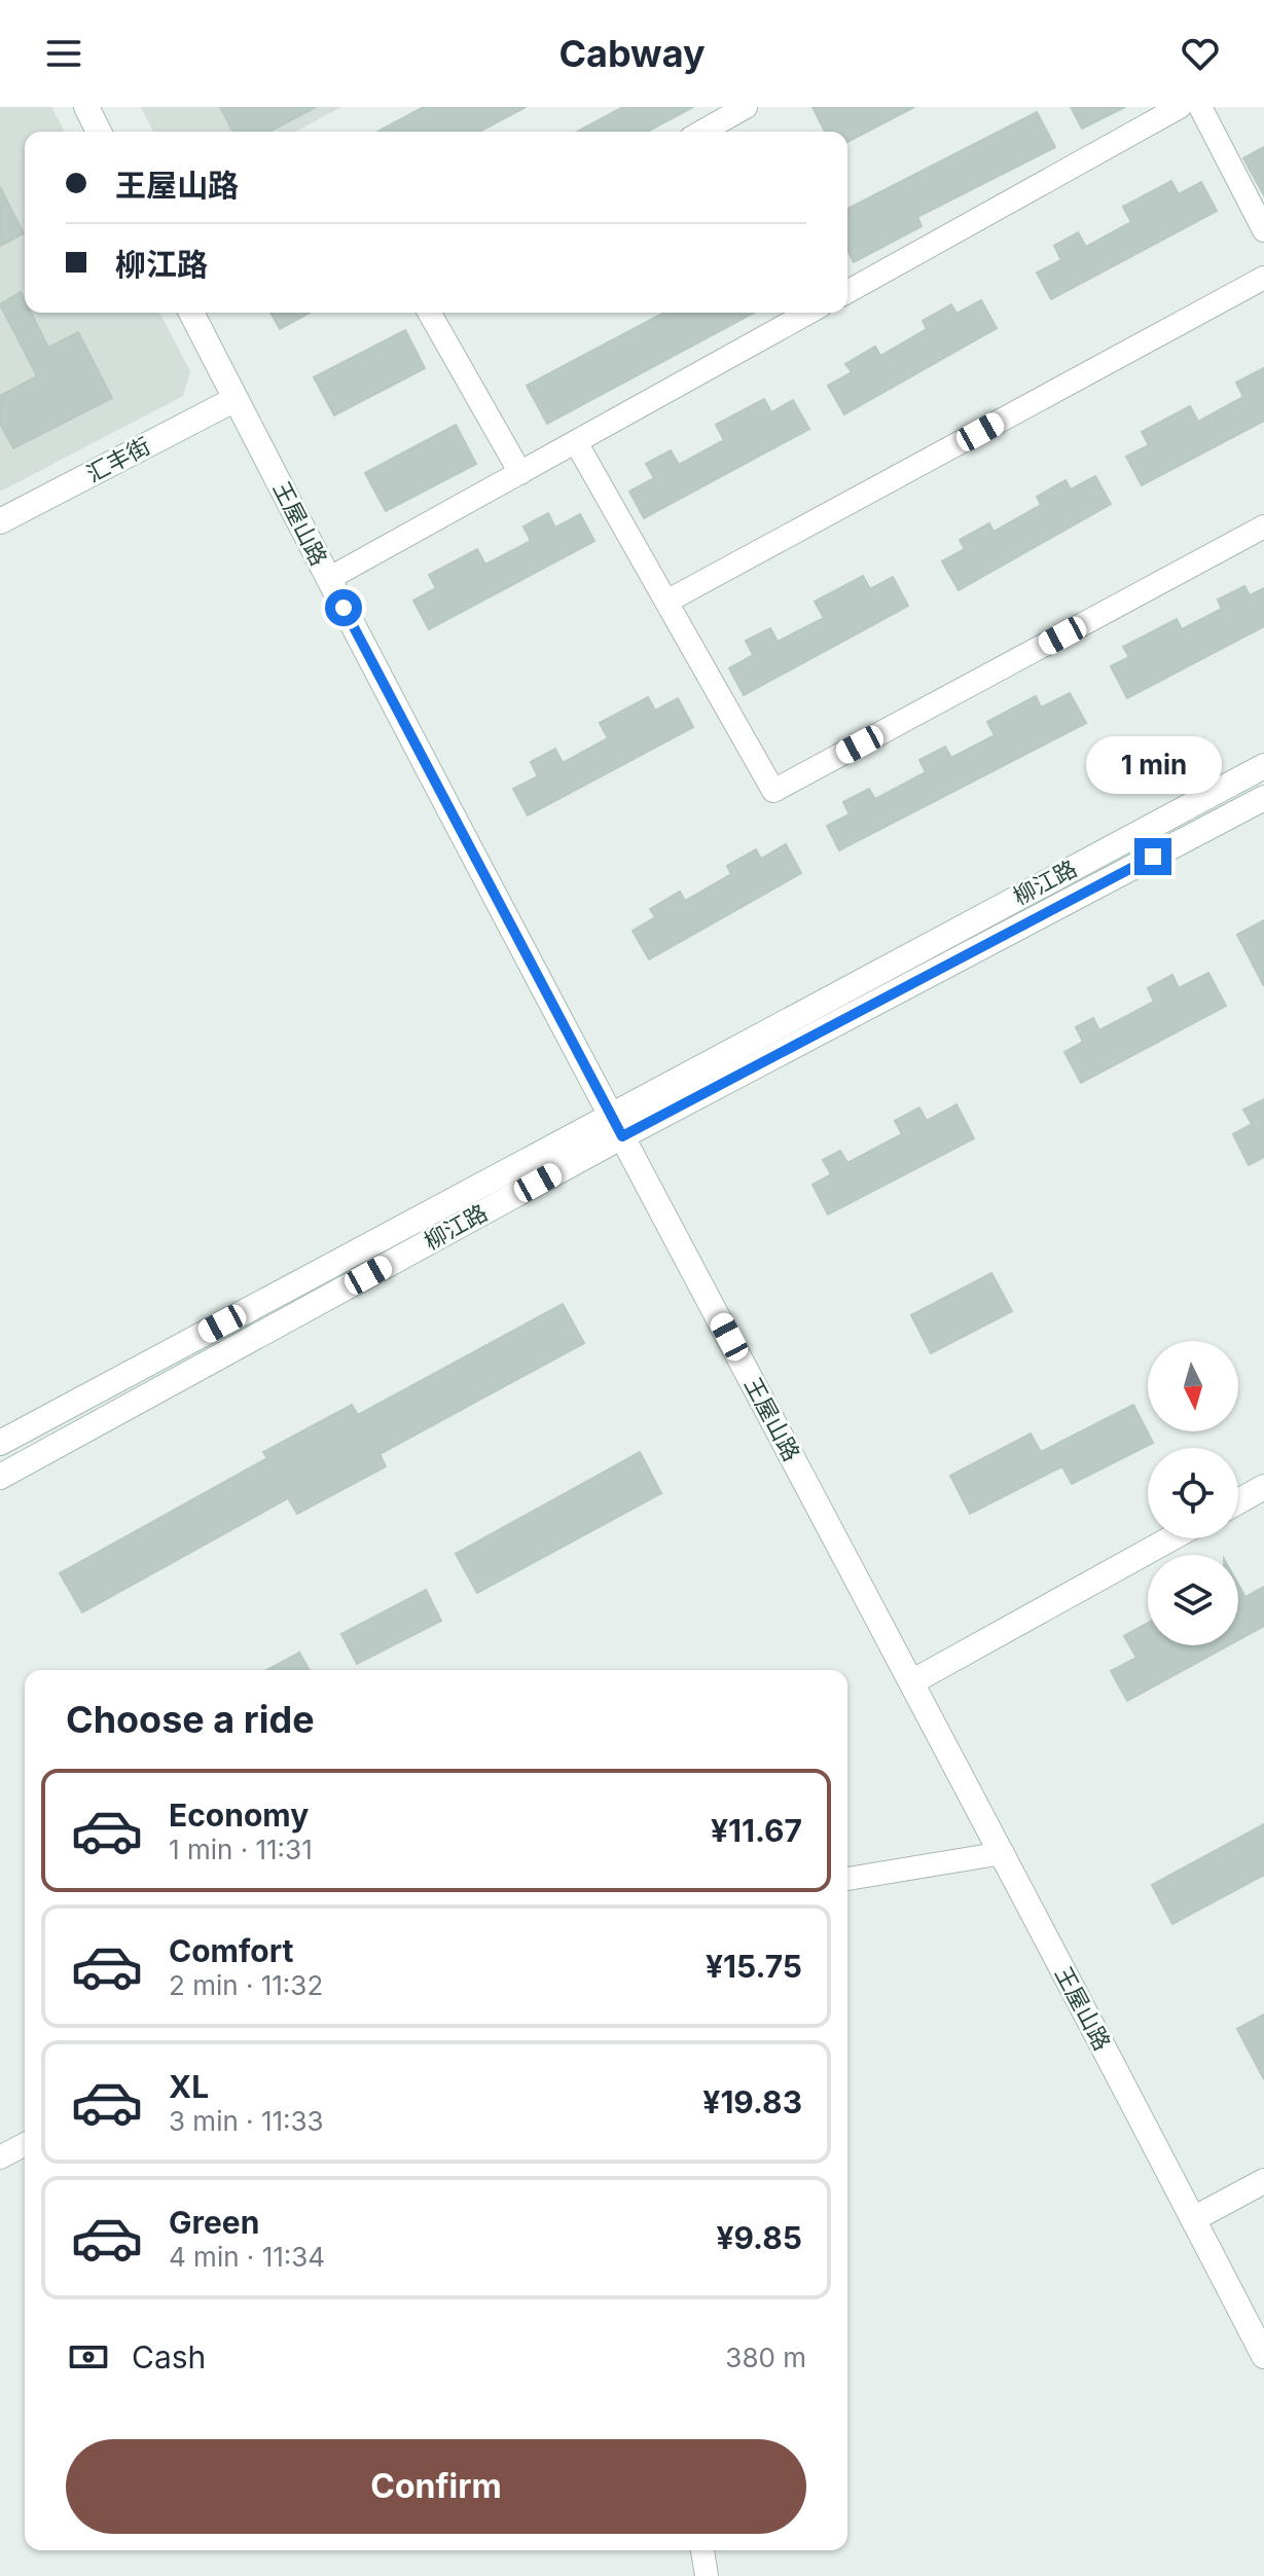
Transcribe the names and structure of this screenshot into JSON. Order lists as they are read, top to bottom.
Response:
{
  "streets": {
    "street": ["汇丰街", "王屋山路", "柳江路"]
  },
  "crossings": [
    ["汇丰街", "王屋山路"],
    ["王屋山路", "柳江路"]
  ],
  "north": "bottom",
  "page": {
    "header": "Cabway",
    "banner": ["王屋山路", "柳江路"],
    "bubble": "1 min",
    "heading": "Choose a ride",
    "list": [
      {
        "name": "Economy",
        "note": "1 min · 11:31",
        "value": "¥11.67"
      },
      {
        "name": "Comfort",
        "note": "2 min · 11:32",
        "value": "¥15.75"
      },
      {
        "name": "XL",
        "note": "3 min · 11:33",
        "value": "¥19.83"
      },
      {
        "name": "Green",
        "note": "4 min · 11:34",
        "value": "¥9.85"
      }
    ],
    "pay": ["Cash", "380 m"],
    "buttons": "Confirm"
  }
}
